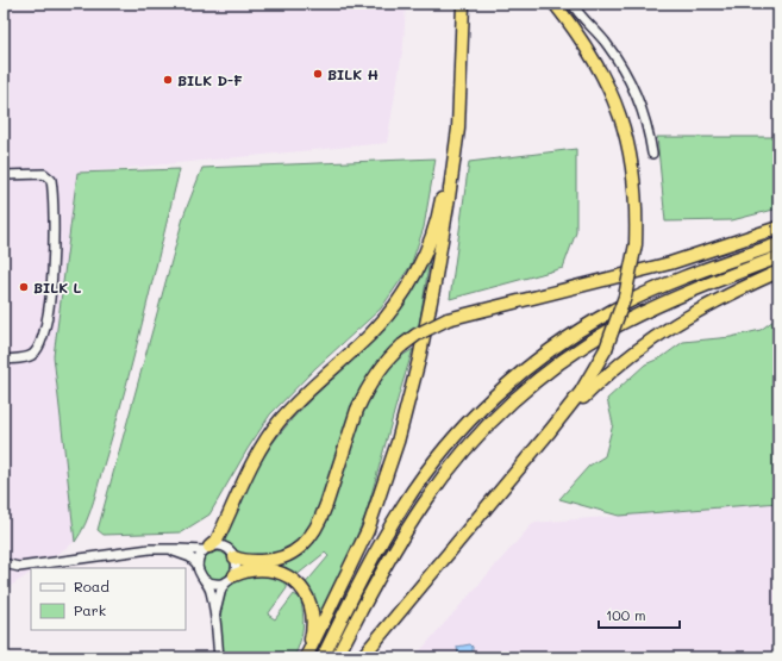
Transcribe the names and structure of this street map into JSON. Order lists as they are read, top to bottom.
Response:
{
  "places": ["BILK H", "BILK D-F", "BILK L"],
  "legend": ["Road", "Park"],
  "scale_bar": "100 m"
}
